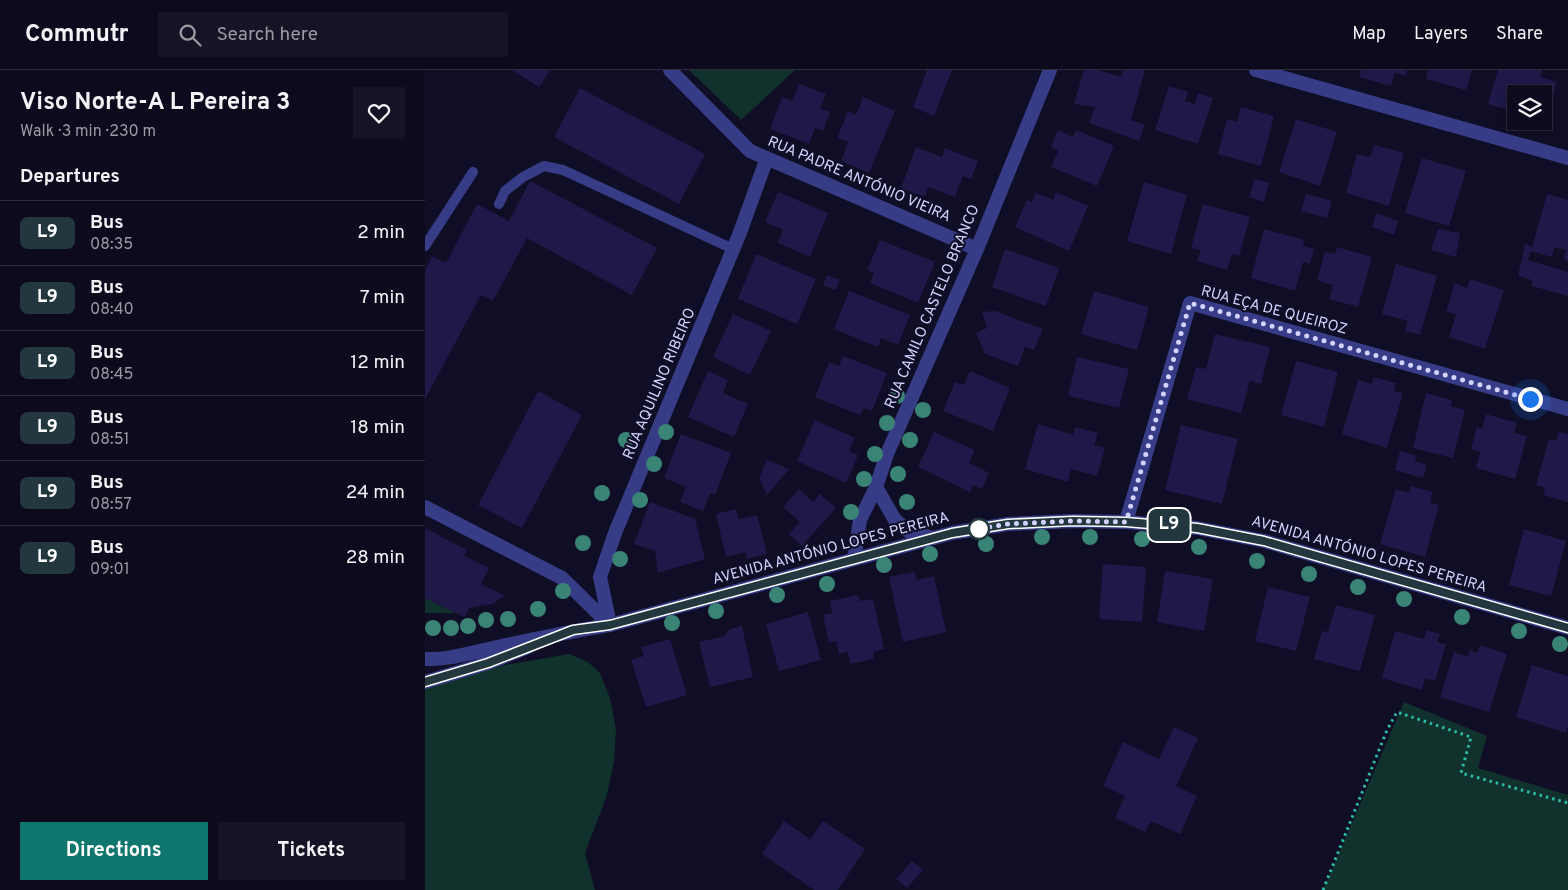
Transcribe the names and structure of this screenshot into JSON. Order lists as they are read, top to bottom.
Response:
{
  "streets": {
    "street": [
      "RUA PADRE ANTÓNIO VIEIRA",
      "RUA CAMILO CASTELO BRANCO",
      "RUA EÇA DE QUEIROZ",
      "RUA AQUILINO RIBEIRO",
      "AVENIDA ANTÓNIO LOPES PEREIRA"
    ]
  },
  "crossings": [
    ["RUA PADRE ANTÓNIO VIEIRA", "RUA CAMILO CASTELO BRANCO"],
    ["RUA PADRE ANTÓNIO VIEIRA", "RUA AQUILINO RIBEIRO"],
    ["RUA CAMILO CASTELO BRANCO", "AVENIDA ANTÓNIO LOPES PEREIRA"],
    ["RUA EÇA DE QUEIROZ", "AVENIDA ANTÓNIO LOPES PEREIRA"],
    ["RUA AQUILINO RIBEIRO", "AVENIDA ANTÓNIO LOPES PEREIRA"]
  ],
  "lines": ["bus line L9"],
  "page": {
    "header": "Commutr",
    "search": "Search here",
    "nav": ["Map", "Layers", "Share"],
    "heading": [
      ["Viso Norte-A L Pereira 3", "Walk · 3 min · 230 m"],
      "Departures"
    ],
    "on_map": "L9",
    "list": [
      {
        "mark": "L9",
        "name": "Bus",
        "note": "08:35",
        "value": "2 min"
      },
      {
        "mark": "L9",
        "name": "Bus",
        "note": "08:40",
        "value": "7 min"
      },
      {
        "mark": "L9",
        "name": "Bus",
        "note": "08:45",
        "value": "12 min"
      },
      {
        "mark": "L9",
        "name": "Bus",
        "note": "08:51",
        "value": "18 min"
      },
      {
        "mark": "L9",
        "name": "Bus",
        "note": "08:57",
        "value": "24 min"
      },
      {
        "mark": "L9",
        "name": "Bus",
        "note": "09:01",
        "value": "28 min"
      }
    ],
    "buttons": ["Directions", "Tickets"]
  }
}
